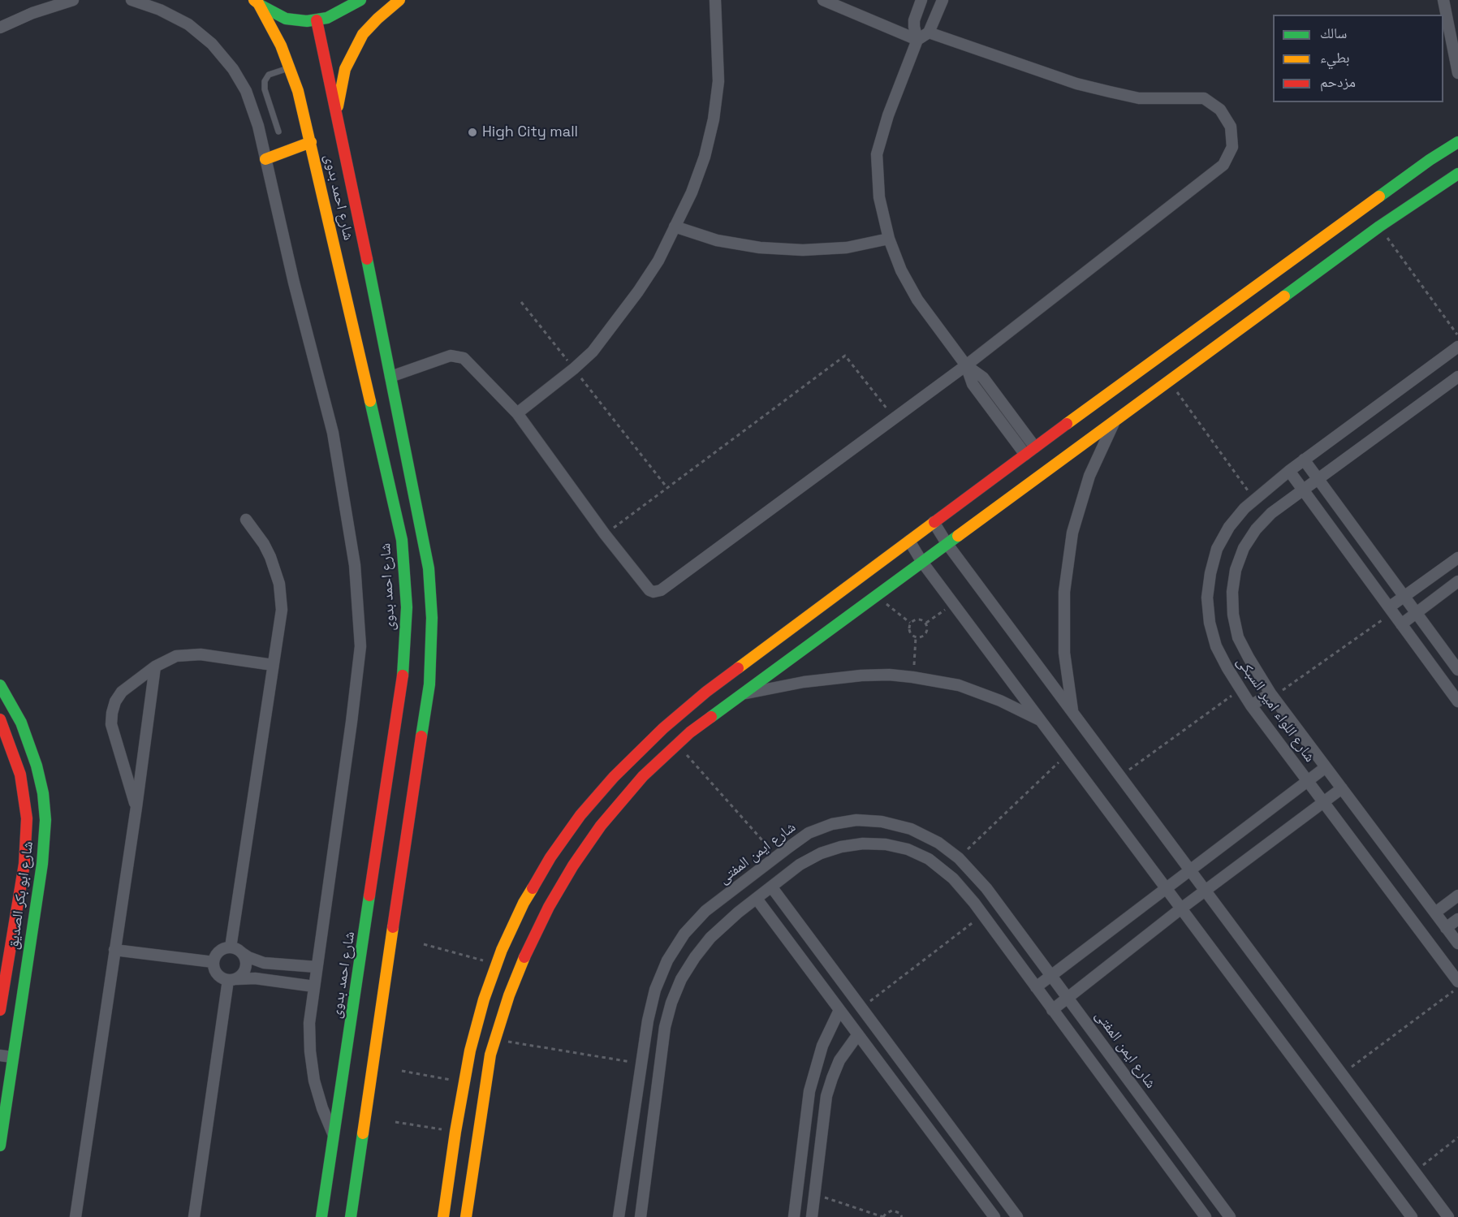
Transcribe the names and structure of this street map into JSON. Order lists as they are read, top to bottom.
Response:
{
  "streets": {
    "street": [
      "شارع احمد بدوى",
      "شارع اللواء امير السبكى",
      "شارع ايمن المفتى",
      "شارع ابو بكر الصديق"
    ]
  },
  "places": ["High City mall"],
  "legend": ["سالك", "بطيء", "مزدحم"]
}
